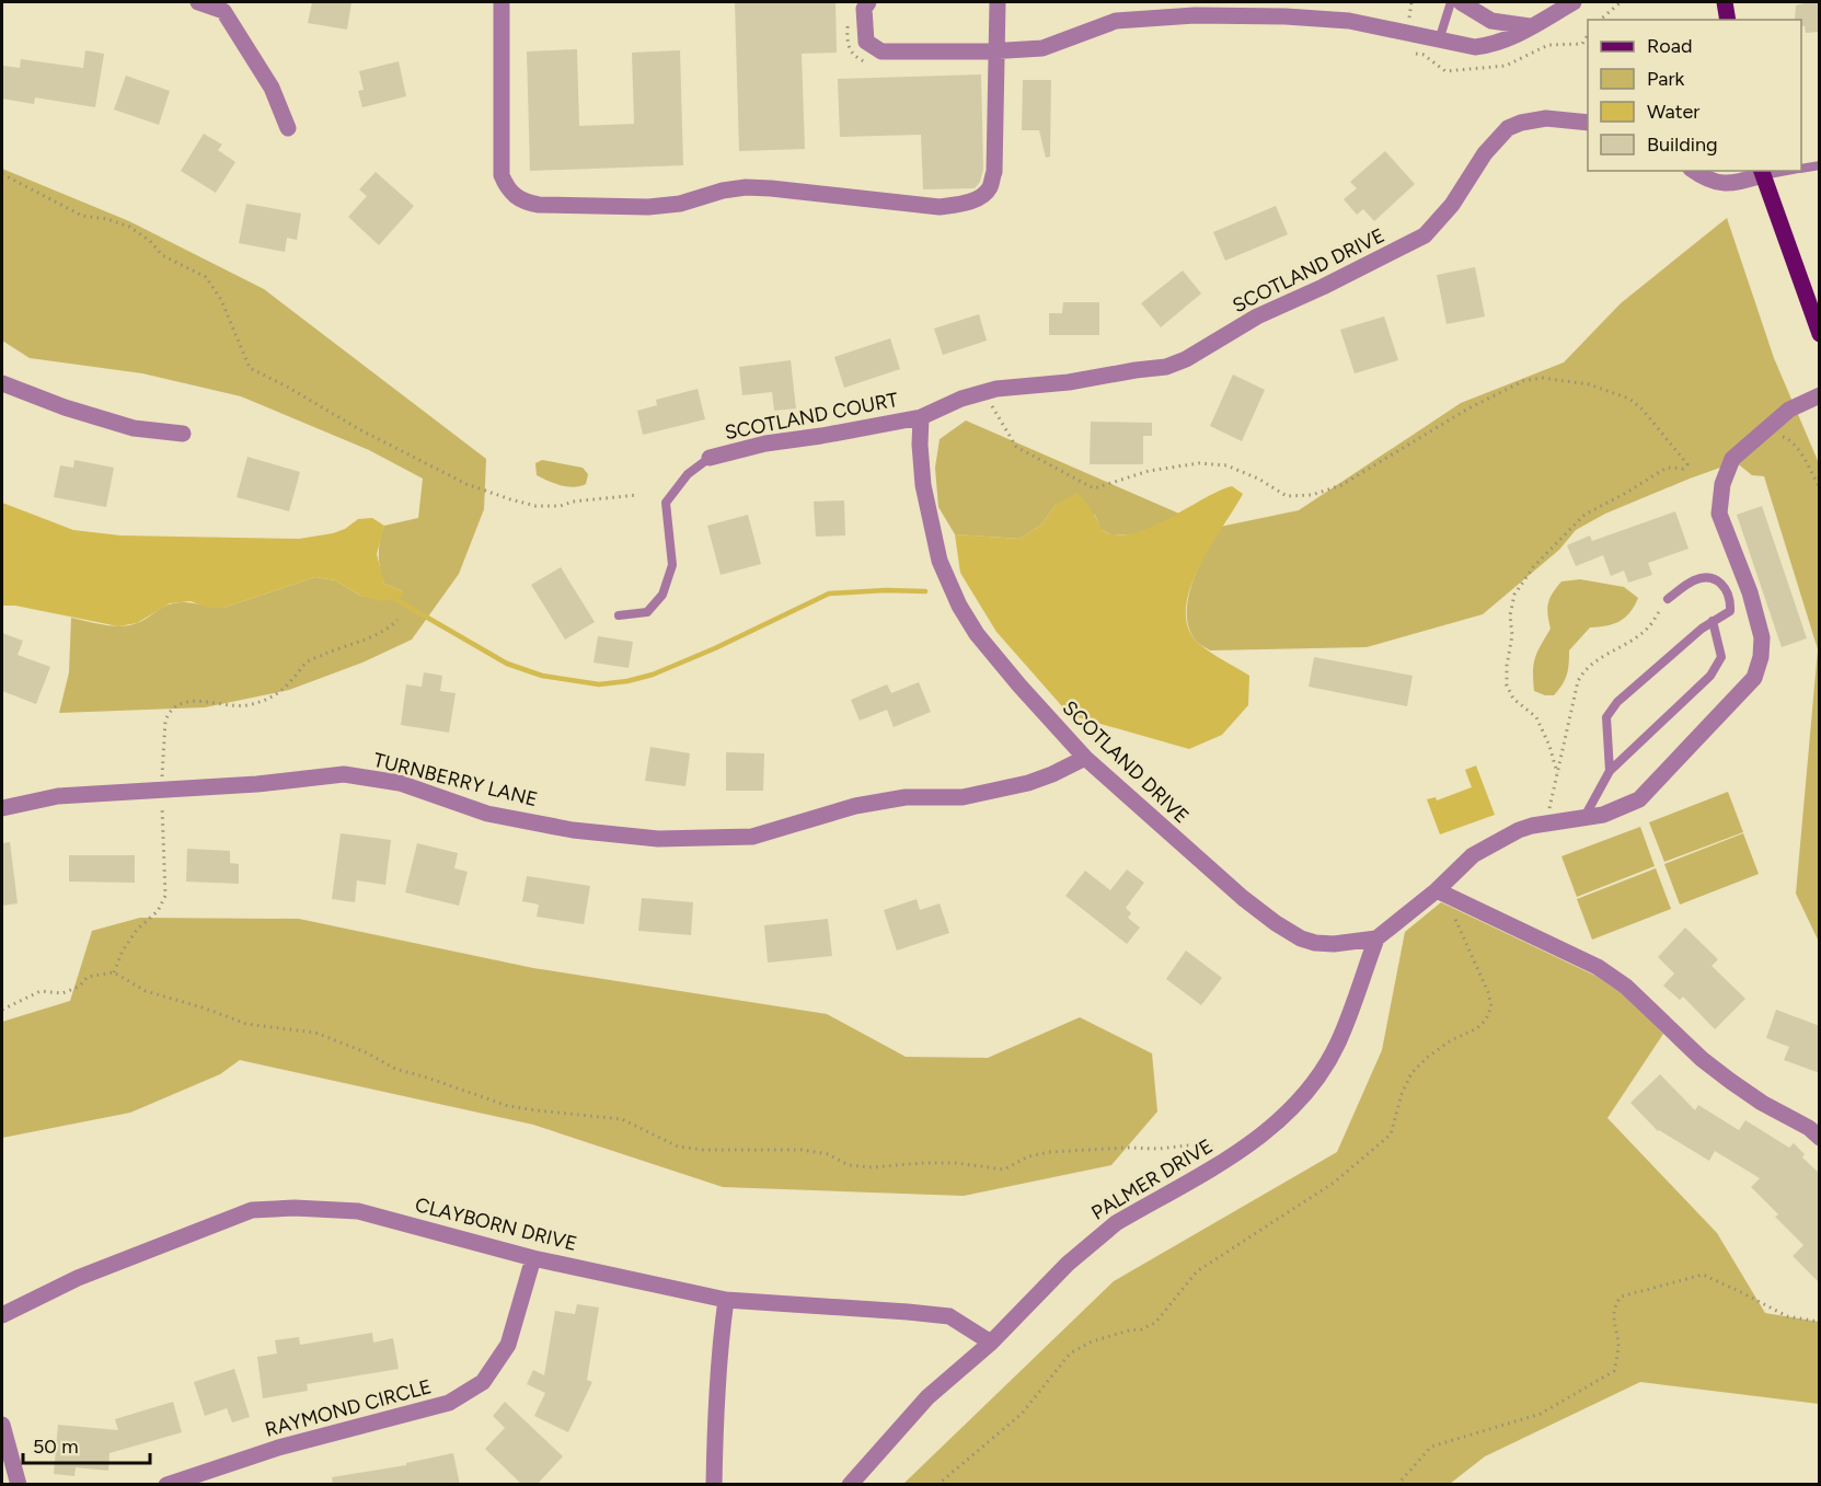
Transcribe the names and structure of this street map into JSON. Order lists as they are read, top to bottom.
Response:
{
  "streets": {
    "street": [
      "SCOTLAND DRIVE",
      "SCOTLAND COURT",
      "TURNBERRY LANE",
      "PALMER DRIVE",
      "CLAYBORN DRIVE",
      "RAYMOND CIRCLE"
    ]
  },
  "crossings": [
    ["SCOTLAND DRIVE", "SCOTLAND COURT"],
    ["SCOTLAND DRIVE", "TURNBERRY LANE"],
    ["SCOTLAND DRIVE", "PALMER DRIVE"],
    ["PALMER DRIVE", "CLAYBORN DRIVE"],
    ["CLAYBORN DRIVE", "RAYMOND CIRCLE"]
  ],
  "legend": [
    "Road",
    "Park",
    "Water",
    "Building"
  ],
  "scale_bar": "50 m"
}
